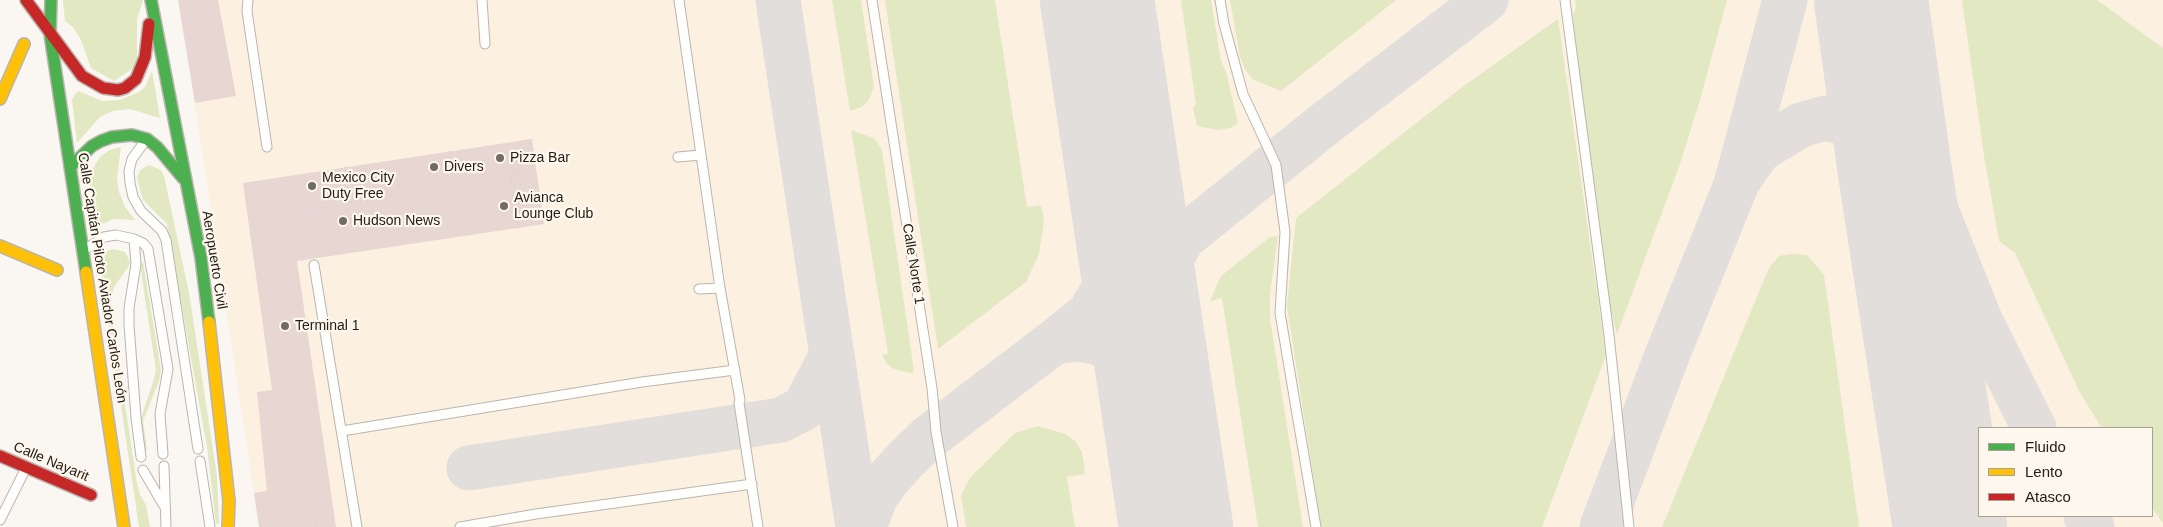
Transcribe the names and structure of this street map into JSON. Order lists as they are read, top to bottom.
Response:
{
  "streets": {
    "street": ["Aeropuerto Civil", "Calle Capitán Piloto Aviador Carlos León", "Calle Nayarit"],
    "lane": ["Calle Norte 1"]
  },
  "places": [
    "Pizza Bar",
    "Divers",
    "Mexico City Duty Free",
    "Avianca Lounge Club",
    "Hudson News",
    "Terminal 1"
  ],
  "legend": ["Fluido", "Lento", "Atasco"]
}
